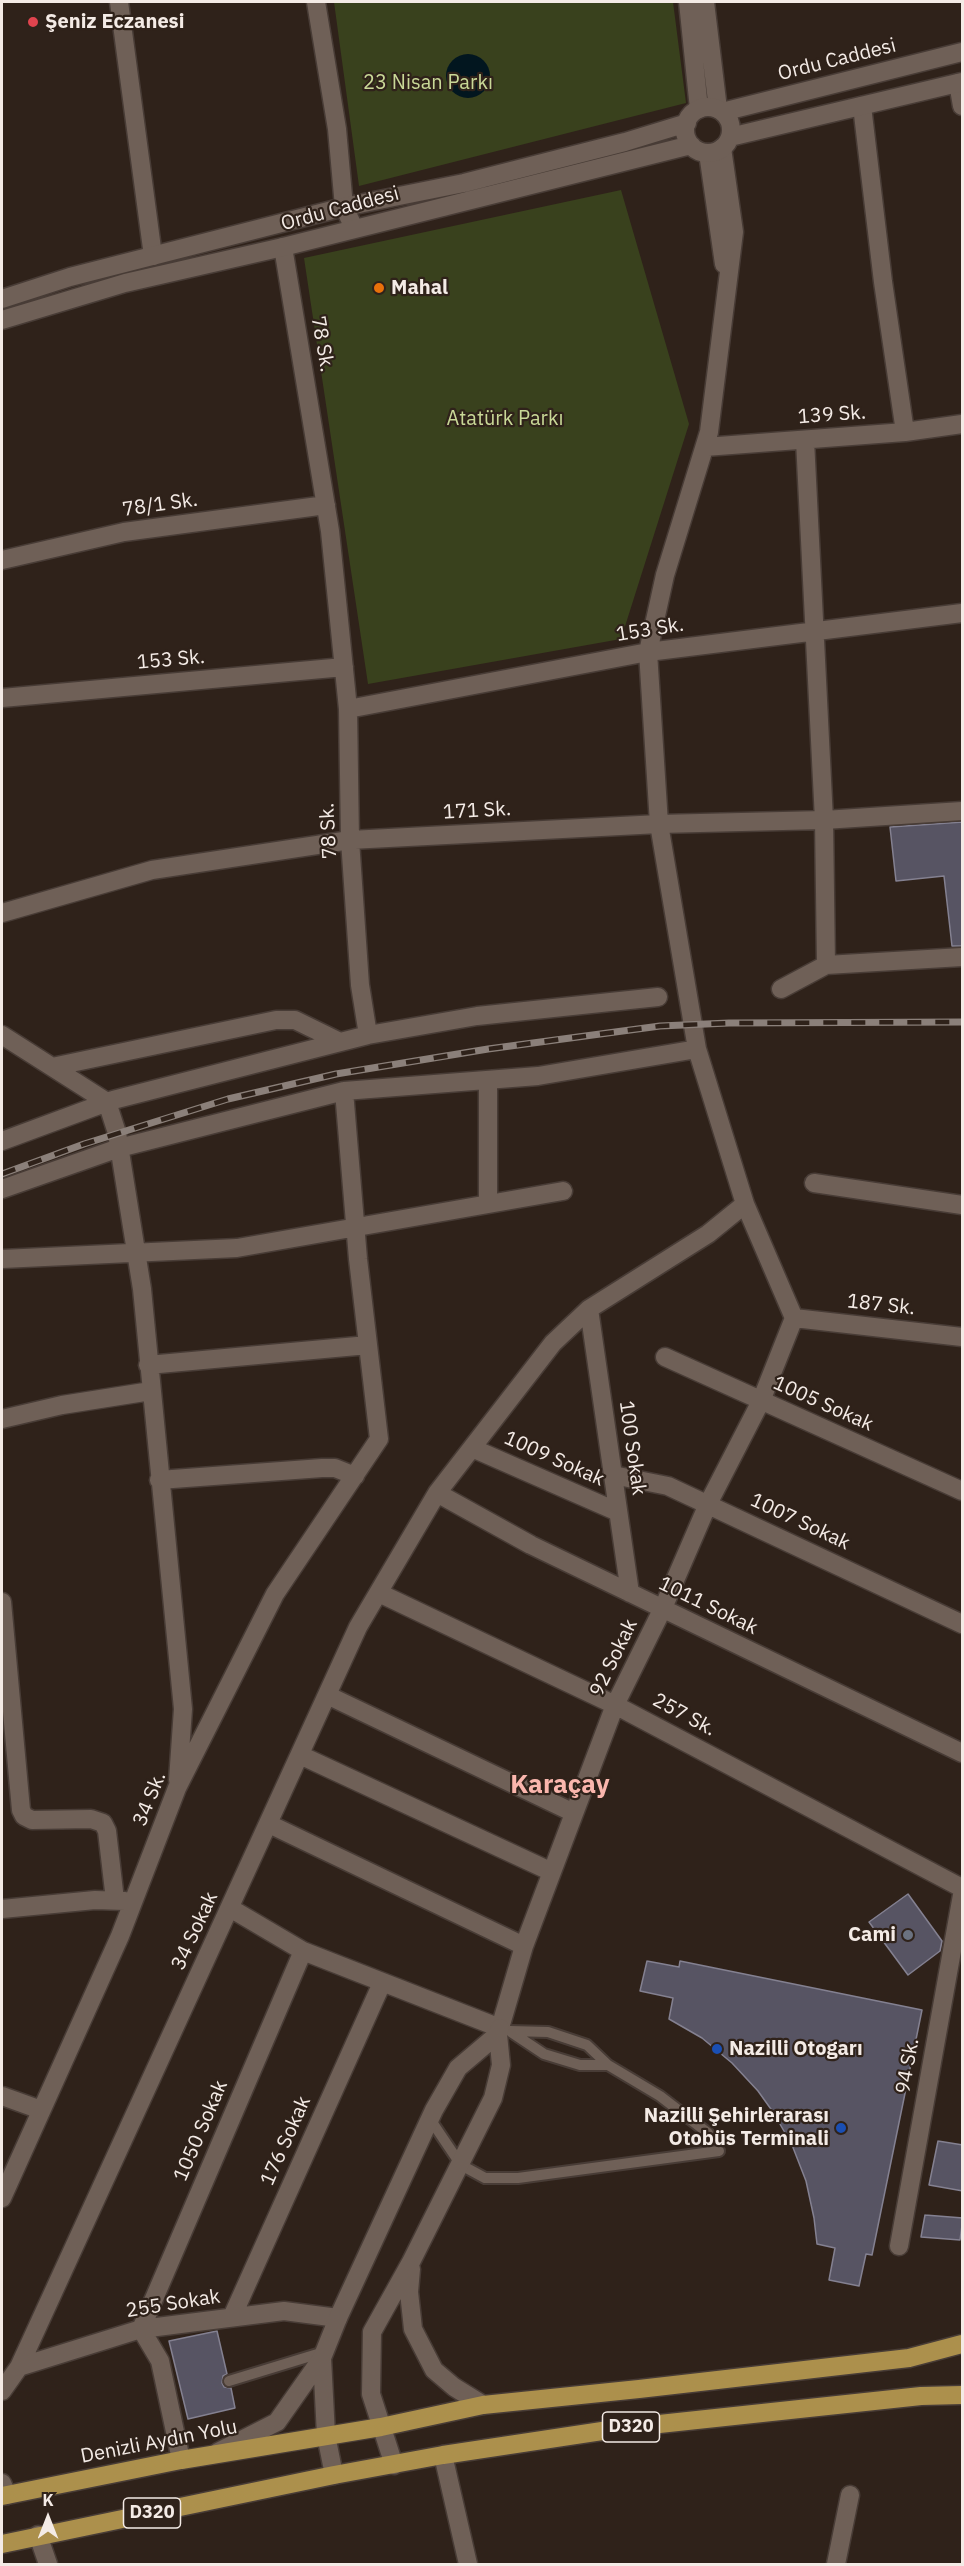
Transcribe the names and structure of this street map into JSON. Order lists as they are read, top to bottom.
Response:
{
  "streets": {
    "highway": ["D320", "Denizli Aydın Yolu"],
    "street": [
      "Ordu Caddesi",
      "78 Sk.",
      "139 Sk.",
      "78/1 Sk.",
      "153 Sk.",
      "171 Sk.",
      "187 Sk.",
      "1005 Sokak",
      "100 Sokak",
      "1009 Sokak",
      "1007 Sokak",
      "1011 Sokak",
      "92 Sokak",
      "257 Sk.",
      "34 Sk.",
      "34 Sokak",
      "94 Sk.",
      "1050 Sokak",
      "176 Sokak",
      "255 Sokak"
    ]
  },
  "crossings": [
    ["Ordu Caddesi", "78 Sk."],
    ["78 Sk.", "78/1 Sk."],
    ["78 Sk.", "153 Sk."],
    ["78 Sk.", "171 Sk."],
    ["187 Sk.", "92 Sokak"],
    ["1005 Sokak", "92 Sokak"],
    ["100 Sokak", "1009 Sokak"],
    ["100 Sokak", "1007 Sokak"],
    ["100 Sokak", "1011 Sokak"],
    ["100 Sokak", "34 Sokak"],
    ["1009 Sokak", "34 Sokak"],
    ["1007 Sokak", "92 Sokak"],
    ["1011 Sokak", "92 Sokak"],
    ["1011 Sokak", "34 Sokak"],
    ["92 Sokak", "257 Sk."],
    ["257 Sk.", "34 Sokak"],
    ["34 Sokak", "255 Sokak"],
    ["1050 Sokak", "255 Sokak"],
    ["176 Sokak", "255 Sokak"],
    ["D320", "Denizli Aydın Yolu"]
  ],
  "districts": ["Karaçay"],
  "parks": ["23 Nisan Parkı", "Atatürk Parkı"],
  "places": [
    "Şeniz Eczanesi",
    "Mahal",
    "Cami",
    "Nazilli Otogarı",
    "Nazilli Şehirlerarası Otobüs Terminali"
  ],
  "north": "top"
}
